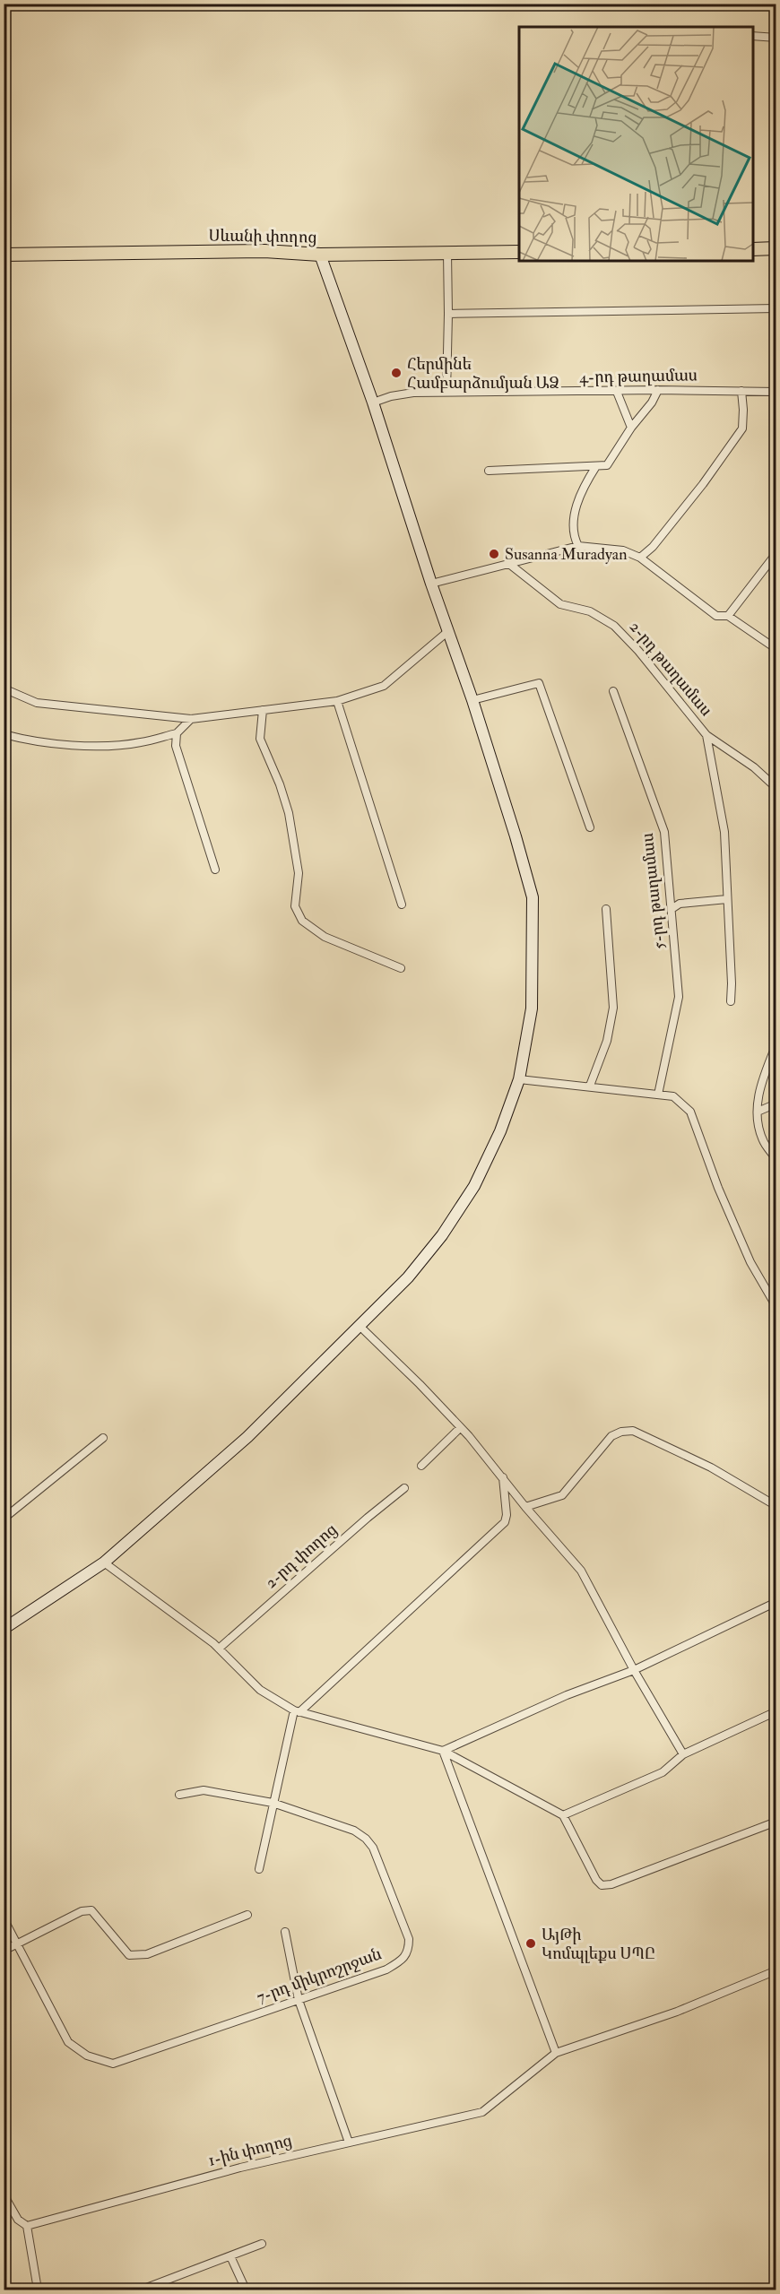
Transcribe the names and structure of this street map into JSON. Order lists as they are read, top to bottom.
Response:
{
  "streets": {
    "main road": ["Սևանի փողոց"],
    "street": [
      "4-րդ թաղամաս",
      "2-րդ թաղամաս",
      "5-րդ թաղամաս",
      "2-րդ փողոց",
      "7-րդ միկրոշրջան",
      "1-ին փողոց"
    ]
  },
  "places": ["Հերմինե Համբարձումյան ԱՁ", "Susanna Muradyan", "ԱյԹի Կոմպլեքս ՍՊԸ"]
}
